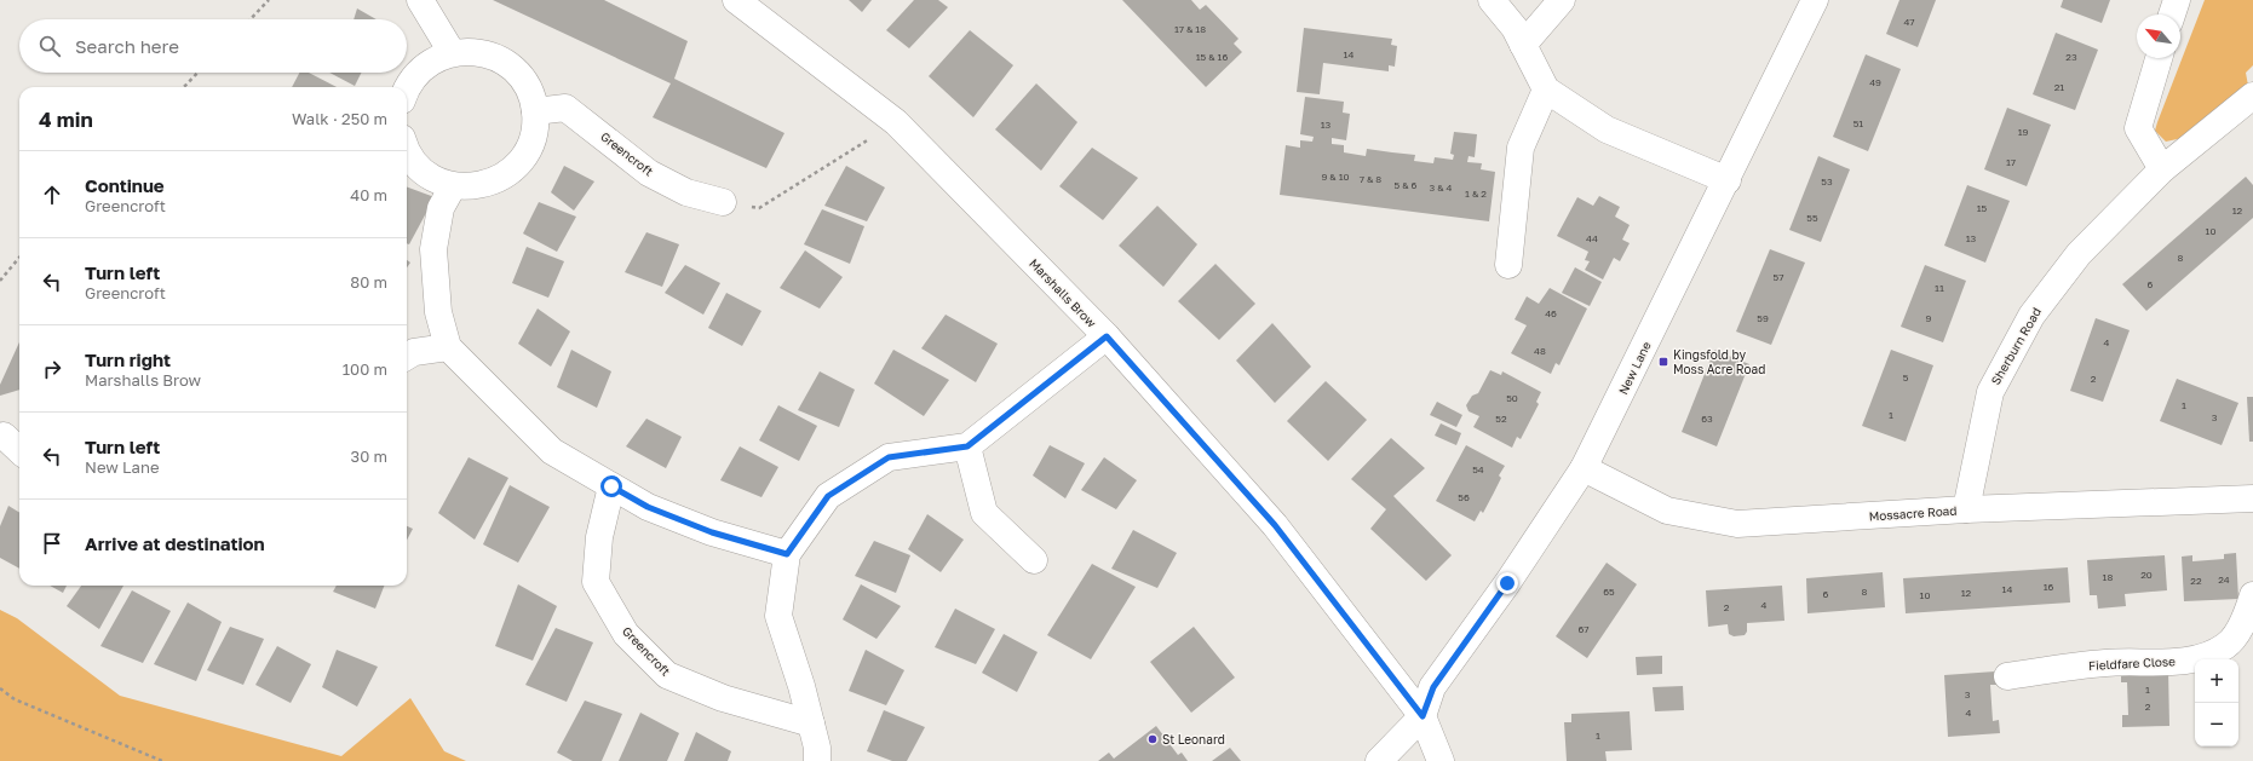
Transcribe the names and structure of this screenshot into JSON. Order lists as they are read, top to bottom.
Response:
{
  "streets": {
    "street": [
      "Greencroft",
      "Marshalls Brow",
      "Sherburn Road",
      "New Lane",
      "Mossacre Road",
      "Fieldfare Close"
    ]
  },
  "crossings": [
    ["Marshalls Brow", "New Lane"],
    ["Sherburn Road", "Mossacre Road"],
    ["New Lane", "Mossacre Road"]
  ],
  "places": {
    "transit": ["Kingsfold by Moss Acre Road"],
    "other": ["St Leonard"]
  },
  "house_numbers": [
    "47",
    "17 & 18",
    "14",
    "15 & 16",
    "23",
    "49",
    "21",
    "51",
    "13",
    "19",
    "17",
    "9 & 10",
    "7 & 8",
    "53",
    "5 & 6",
    "3 & 4",
    "1 & 2",
    "15",
    "12",
    "55",
    "10",
    "44",
    "13",
    "8",
    "57",
    "6",
    "11",
    "46",
    "59",
    "9",
    "4",
    "48",
    "5",
    "2",
    "50",
    "1",
    "1",
    "3",
    "52",
    "63",
    "54",
    "56",
    "20",
    "18",
    "24",
    "22",
    "16",
    "14",
    "65",
    "8",
    "12",
    "6",
    "10",
    "4",
    "2",
    "67",
    "1",
    "3",
    "2",
    "4",
    "1"
  ],
  "north": "top left",
  "page": {
    "search": "Search here",
    "heading": ["4 min", "Walk · 250 m"],
    "list": [
      ["Continue", "Greencroft", "40 m"],
      ["Turn left", "Greencroft", "80 m"],
      ["Turn right", "Marshalls Brow", "100 m"],
      ["Turn left", "New Lane", "30 m"],
      "Arrive at destination"
    ],
    "map_buttons": ["+", "−"]
  }
}
